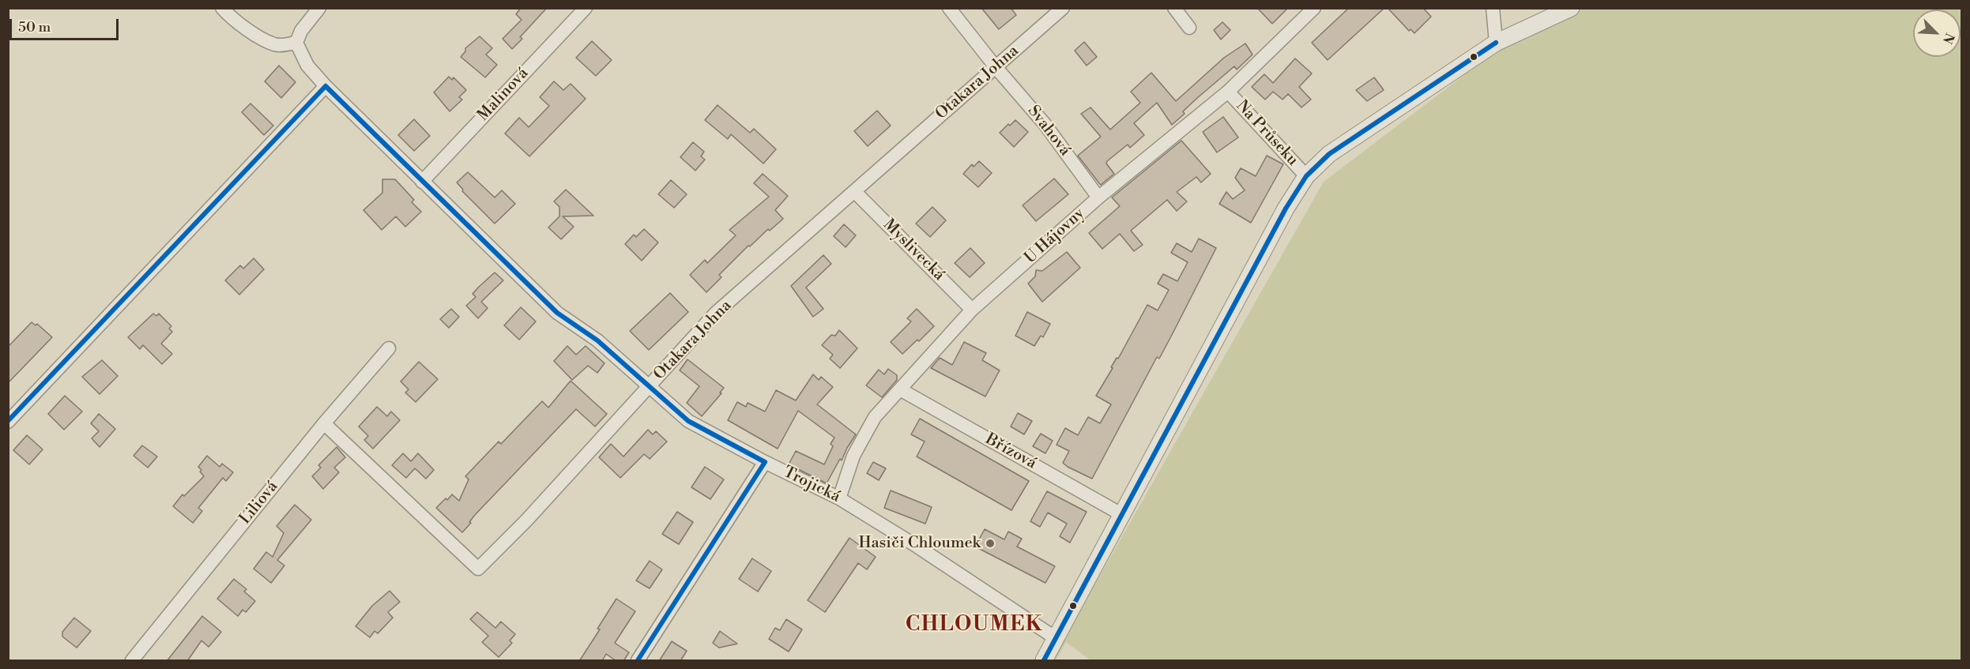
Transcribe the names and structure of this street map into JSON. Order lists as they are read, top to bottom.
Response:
{
  "streets": {
    "street": [
      "Otakara Johna",
      "Malinová",
      "Svahová",
      "Na Průseku",
      "U Hájovny",
      "Myslivecká",
      "Břízová",
      "Trojická",
      "Liliová"
    ]
  },
  "crossings": [
    ["Otakara Johna", "Svahová"],
    ["Otakara Johna", "Myslivecká"],
    ["Otakara Johna", "Trojická"],
    ["Otakara Johna", "Liliová"],
    ["Malinová", "Trojická"],
    ["Svahová", "U Hájovny"],
    ["Na Průseku", "U Hájovny"],
    ["U Hájovny", "Myslivecká"],
    ["U Hájovny", "Břízová"],
    ["U Hájovny", "Trojická"]
  ],
  "districts": ["CHLOUMEK"],
  "places": ["Hasiči Chloumek"],
  "scale_bar": "50 m",
  "north": "bottom right"
}
